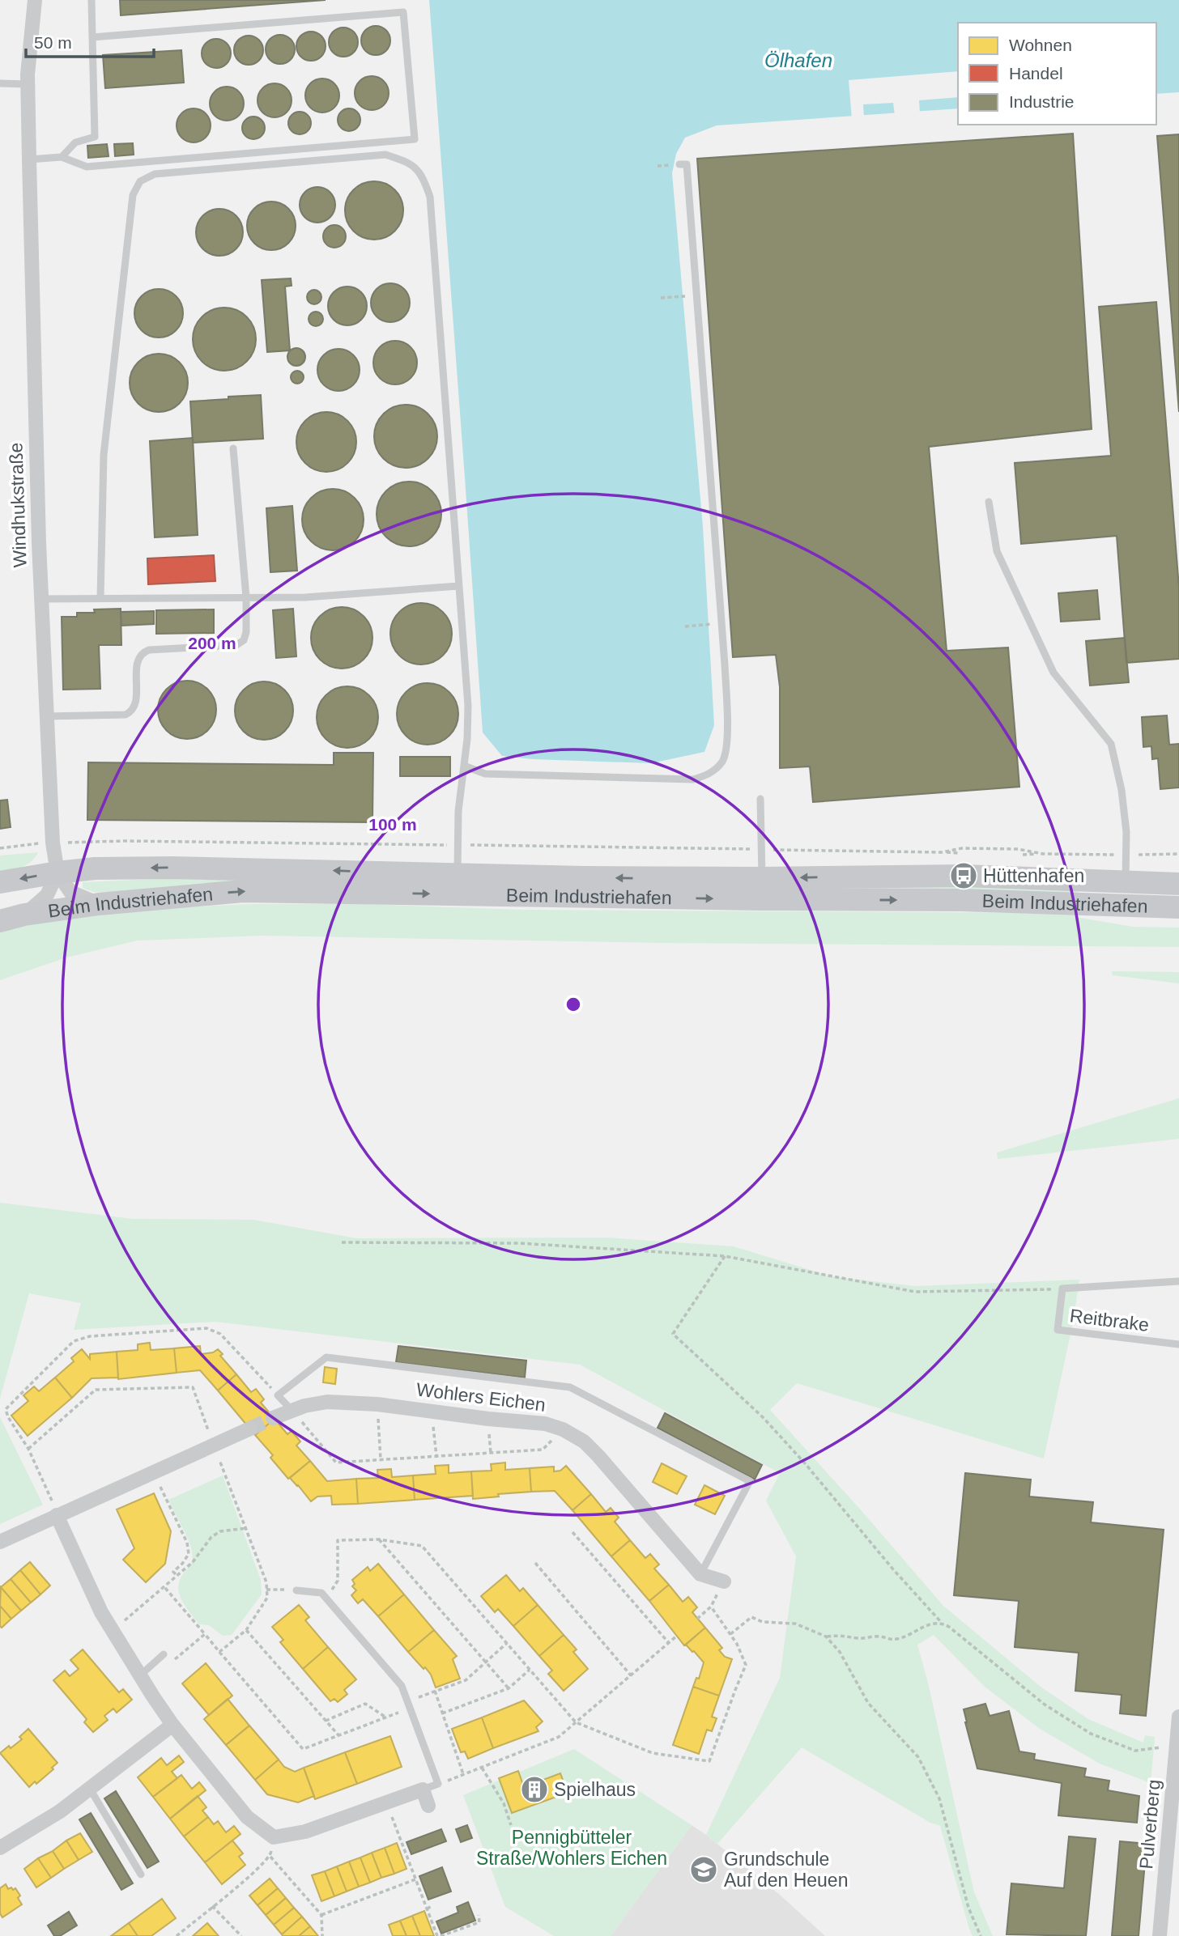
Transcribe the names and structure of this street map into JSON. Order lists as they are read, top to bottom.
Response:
{
  "streets": {
    "main road": ["Beim Industriehafen"],
    "street": ["Windhukstraße", "Wohlers Eichen", "Pulverberg"],
    "lane": ["Reitbrake"]
  },
  "crossings": [
    ["Windhukstraße", "Beim Industriehafen"]
  ],
  "water": ["Ölhafen"],
  "parks": ["Pennigbütteler Straße/Wohlers Eichen"],
  "places": {
    "bus stop": ["Hüttenhafen"],
    "building": ["Spielhaus"],
    "school or university": ["Grundschule Auf den Heuen"]
  },
  "legend": ["Wohnen", "Handel", "Industrie"],
  "scale_bar": "50 m",
  "rings": ["200 m", "100 m"]
}
